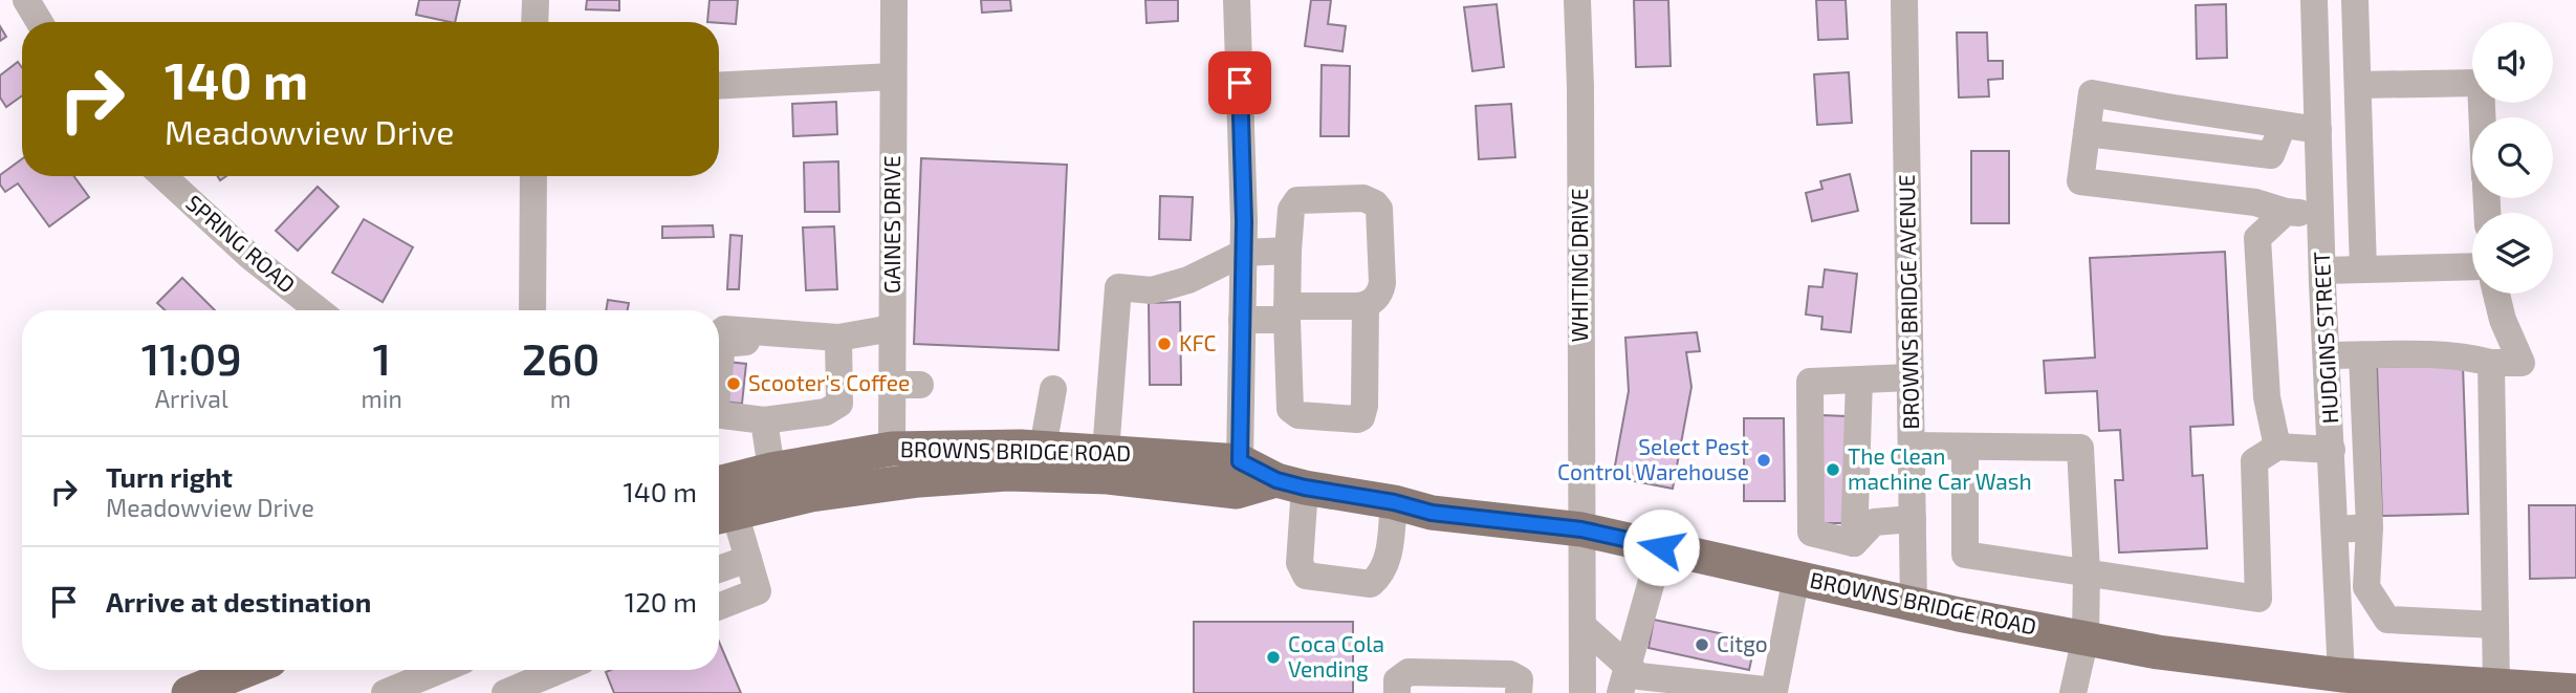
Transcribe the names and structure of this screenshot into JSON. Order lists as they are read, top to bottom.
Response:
{
  "streets": {
    "main road": ["BROWNS BRIDGE ROAD"],
    "street": [
      "GAINES DRIVE",
      "SPRING ROAD",
      "WHITING DRIVE",
      "BROWNS BRIDGE AVENUE",
      "HUDGINS STREET"
    ]
  },
  "crossings": [
    ["GAINES DRIVE", "BROWNS BRIDGE ROAD"],
    ["WHITING DRIVE", "BROWNS BRIDGE ROAD"],
    ["BROWNS BRIDGE AVENUE", "BROWNS BRIDGE ROAD"],
    ["HUDGINS STREET", "BROWNS BRIDGE ROAD"]
  ],
  "places": [
    "KFC",
    "Scooter's Coffee",
    "Select Pest Control Warehouse",
    "The Clean machine Car Wash",
    "Citgo",
    "Coca Cola Vending"
  ],
  "page": {
    "turn": ["140 m", "Meadowview Drive"],
    "eta": [
      "11:09",
      "Arrival",
      "1",
      "min",
      "260",
      "m"
    ],
    "list": [
      {
        "name": "Turn right",
        "note": "Meadowview Drive",
        "value": "140 m"
      },
      {
        "name": "Arrive at destination",
        "value": "120 m"
      }
    ]
  }
}
